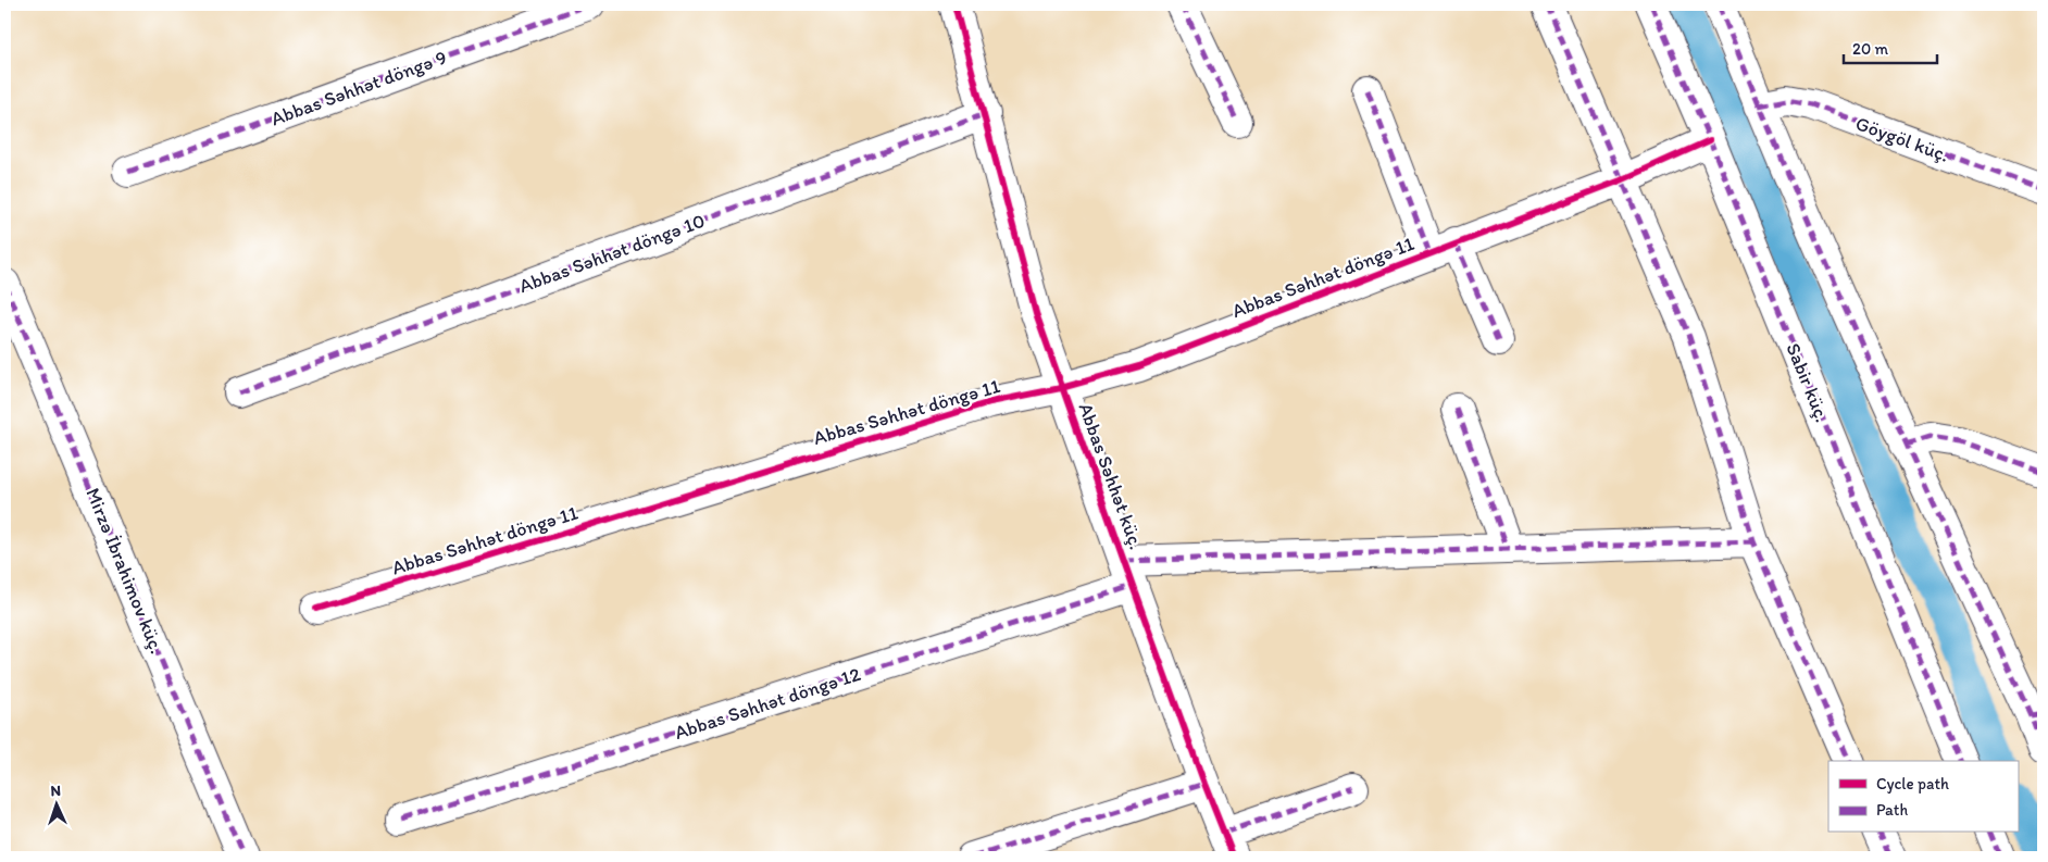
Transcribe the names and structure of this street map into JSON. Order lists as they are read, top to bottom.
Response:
{
  "streets": {
    "street": [
      "Abbas Səhhət döngə 9",
      "Göygöl küç.",
      "Abbas Səhhət döngə 10",
      "Abbas Səhhət döngə 11",
      "Sabir küç.",
      "Abbas Səhhət küç.",
      "Mirzə İbrahimov küç.",
      "Abbas Səhhət döngə 12"
    ]
  },
  "crossings": [
    ["Abbas Səhhət döngə 10", "Abbas Səhhət küç."],
    ["Abbas Səhhət döngə 11", "Sabir küç."],
    ["Abbas Səhhət döngə 11", "Abbas Səhhət küç."],
    ["Abbas Səhhət küç.", "Abbas Səhhət döngə 12"]
  ],
  "legend": ["Cycle path", "Path"],
  "scale_bar": "20 m",
  "north": "top"
}
